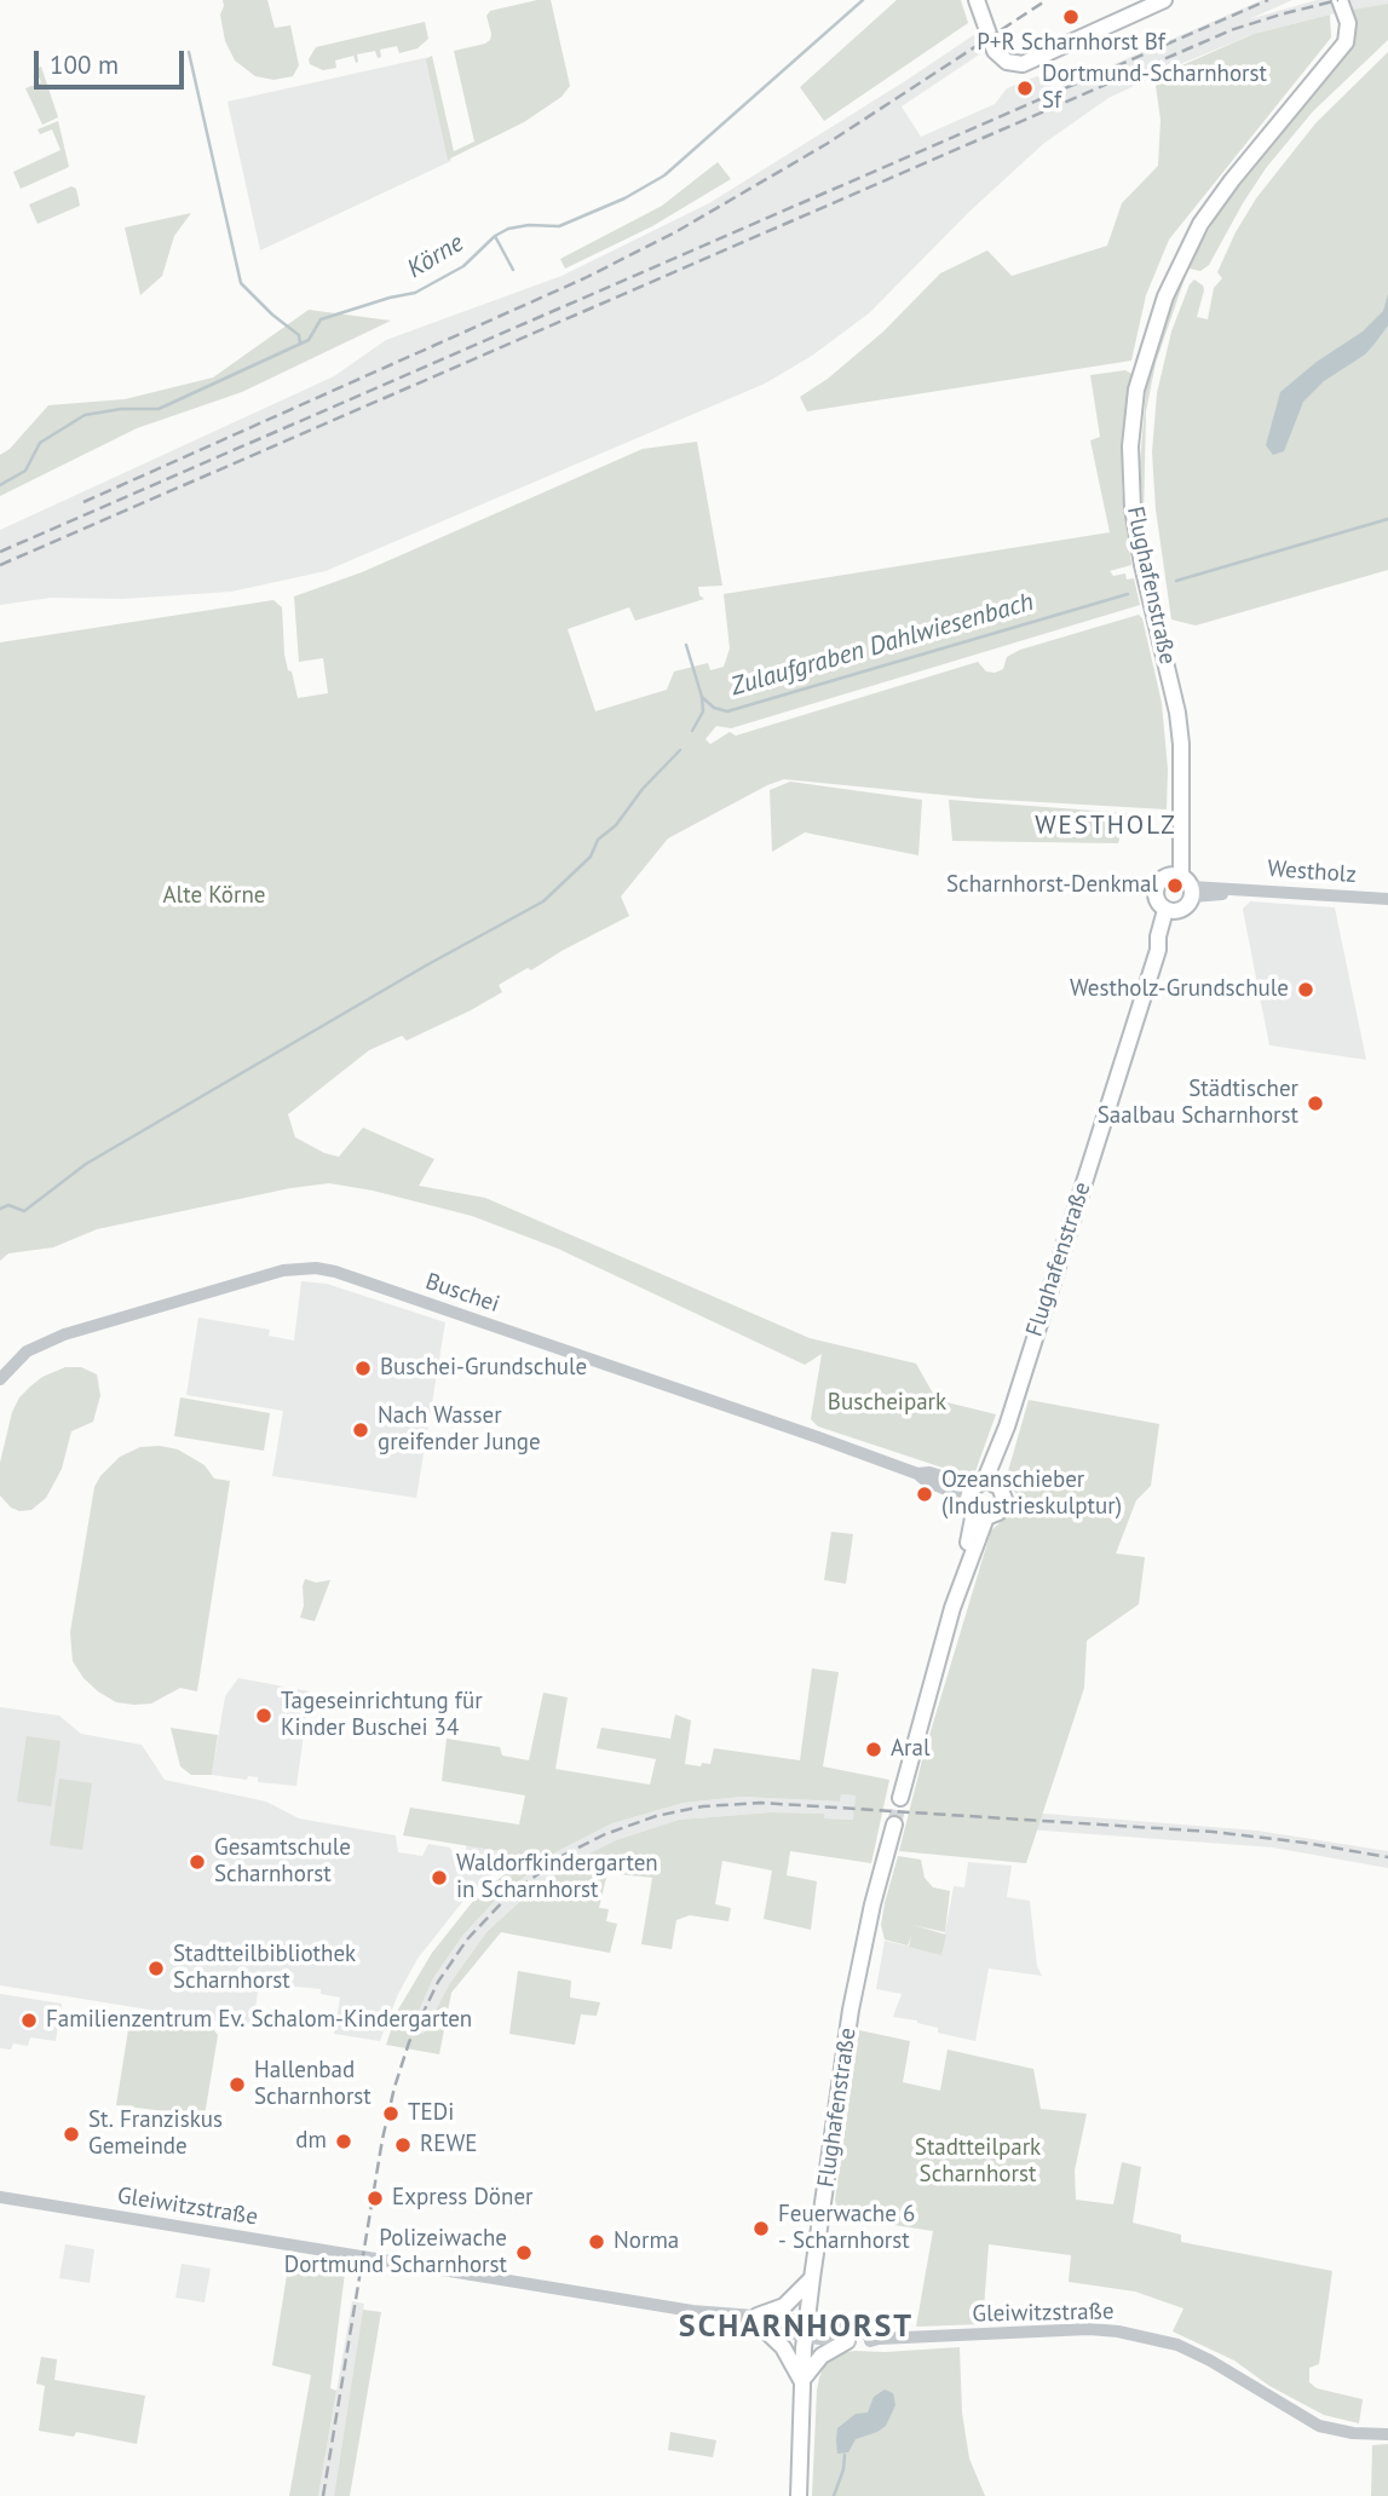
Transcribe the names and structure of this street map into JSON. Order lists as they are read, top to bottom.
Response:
{
  "streets": {
    "main road": ["Flughafenstraße"],
    "street": ["Westholz", "Buschei", "Gleiwitzstraße"]
  },
  "crossings": [
    ["Flughafenstraße", "Westholz"],
    ["Flughafenstraße", "Buschei"],
    ["Flughafenstraße", "Gleiwitzstraße"]
  ],
  "districts": ["WESTHOLZ", "SCHARNHORST"],
  "water": ["Körne", "Zulaufgraben Dahlwiesenbach"],
  "parks": ["Alte Körne", "Buscheipark", "Stadtteilpark Scharnhorst"],
  "places": [
    "P+R Scharnhorst Bf",
    "Dortmund-Scharnhorst Sf",
    "Scharnhorst-Denkmal",
    "Westholz-Grundschule",
    "Städtischer Saalbau Scharnhorst",
    "Buschei-Grundschule",
    "Nach Wasser greifender Junge",
    "Ozeanschieber (Industrieskulptur)",
    "Tageseinrichtung für Kinder Buschei 34",
    "Aral",
    "Gesamtschule Scharnhorst",
    "Waldorfkindergarten in Scharnhorst",
    "Stadtteilbibliothek Scharnhorst",
    "Familienzentrum Ev. Schalom-Kindergarten",
    "Hallenbad Scharnhorst",
    "TEDi",
    "St. Franziskus Gemeinde",
    "dm",
    "REWE",
    "Express Döner",
    "Feuerwache 6 - Scharnhorst",
    "Norma",
    "Polizeiwache Dortmund Scharnhorst"
  ],
  "scale_bar": "100 m"
}
